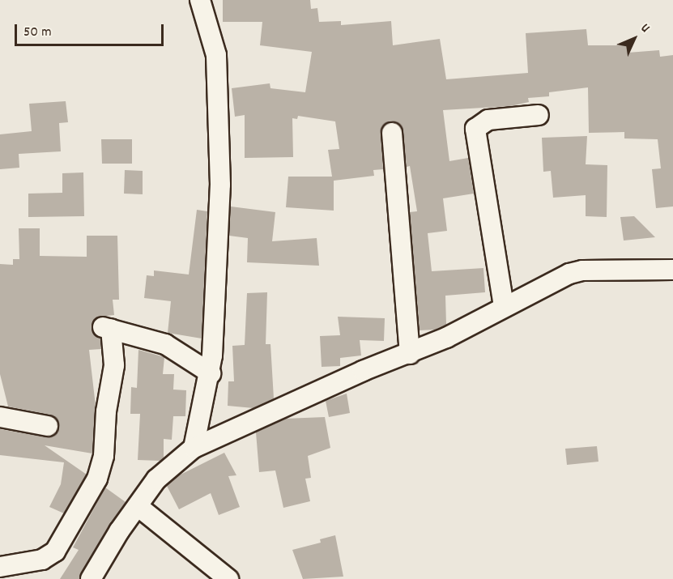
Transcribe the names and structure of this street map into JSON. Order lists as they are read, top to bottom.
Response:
{
  "scale_bar": "50 m",
  "north": "top right"
}
